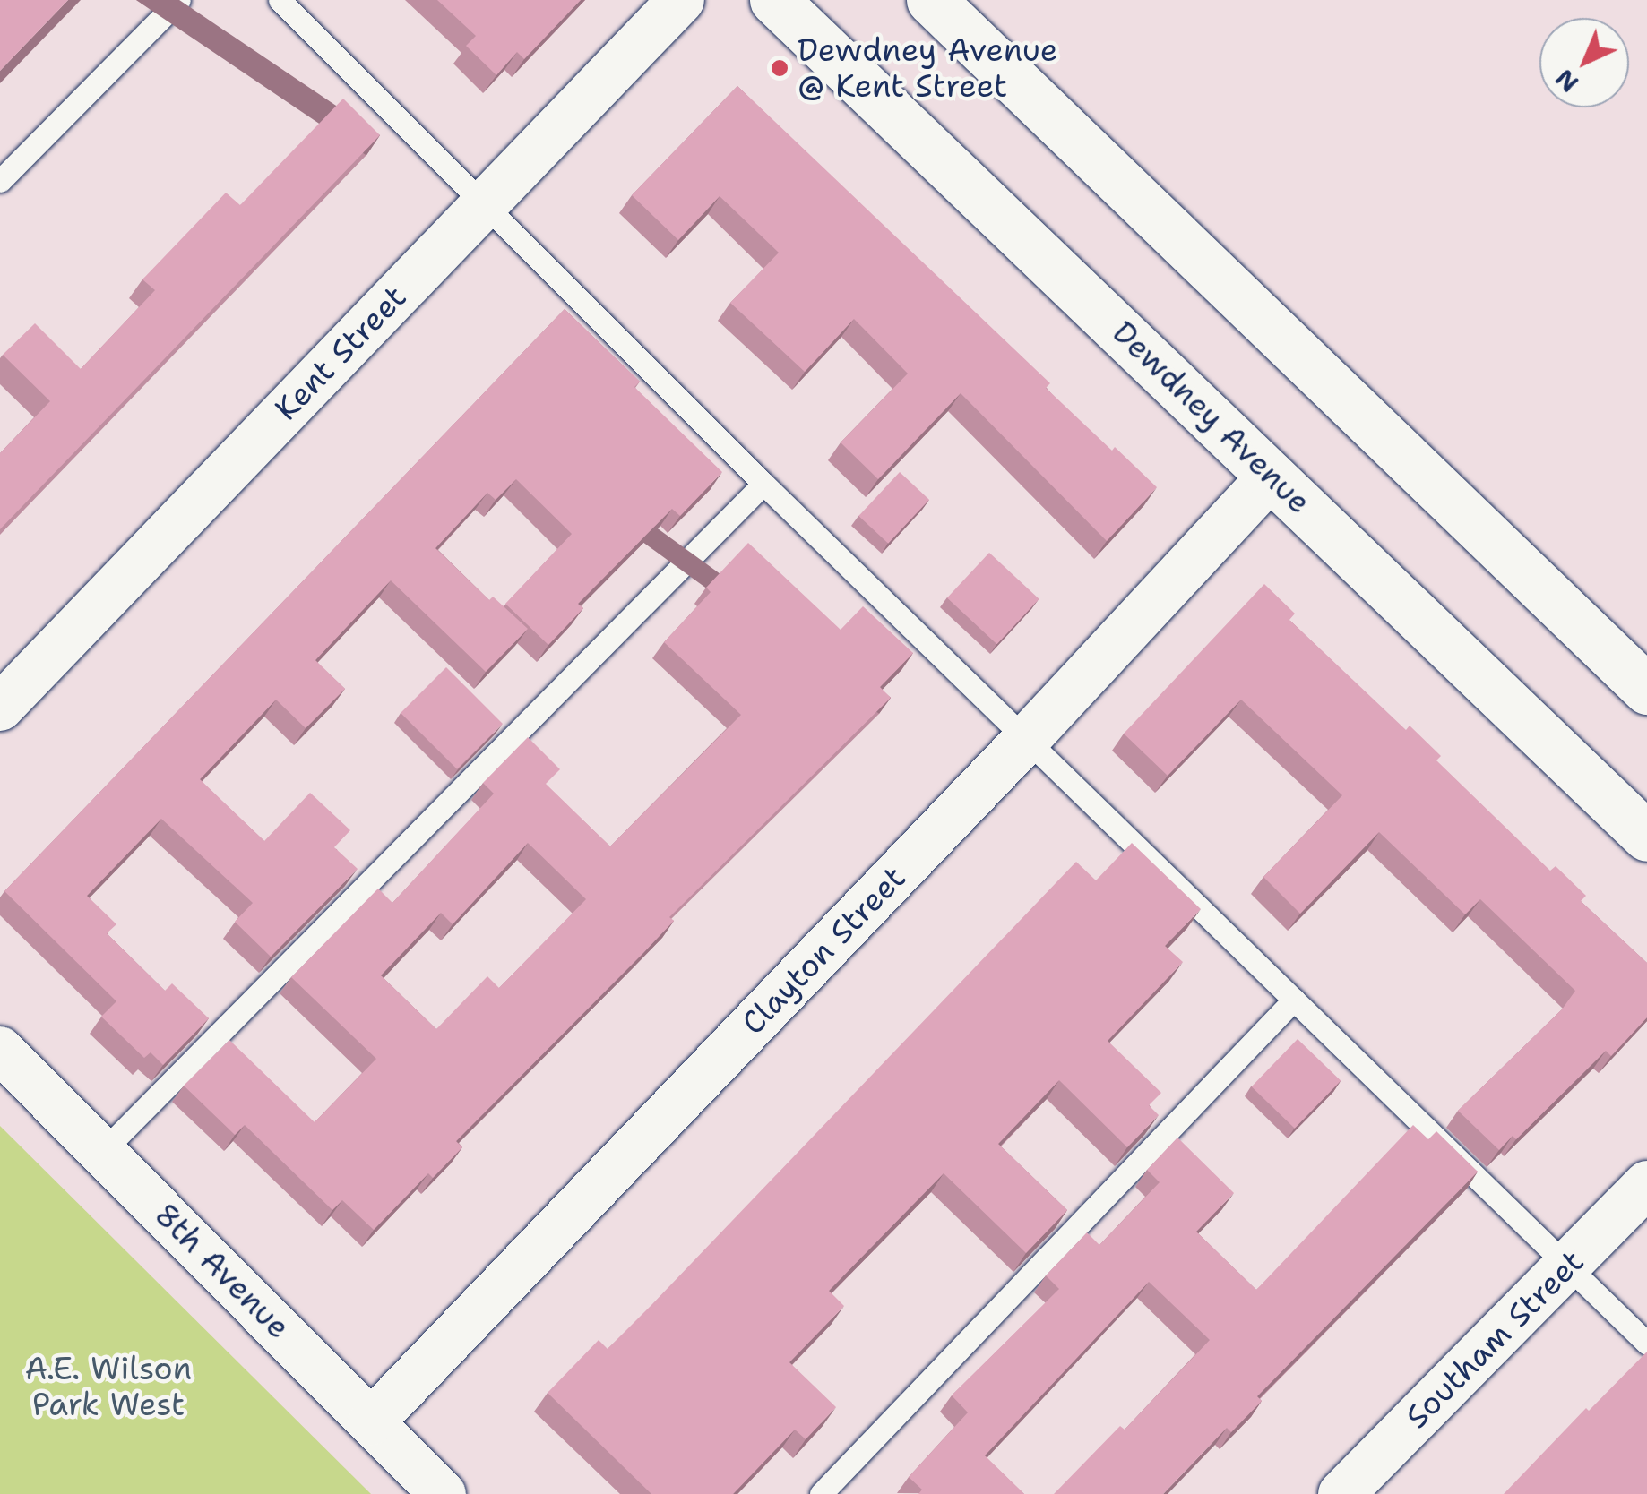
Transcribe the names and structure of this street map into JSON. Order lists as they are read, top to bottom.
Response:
{
  "streets": {
    "main road": ["Dewdney Avenue"],
    "street": [
      "Kent Street",
      "Clayton Street",
      "8th Avenue",
      "Southam Street"
    ]
  },
  "crossings": [
    ["Dewdney Avenue", "Clayton Street"],
    ["Clayton Street", "8th Avenue"]
  ],
  "parks": ["A.E. Wilson Park West"],
  "places": ["Dewdney Avenue @ Kent Street"],
  "north": "bottom left"
}
